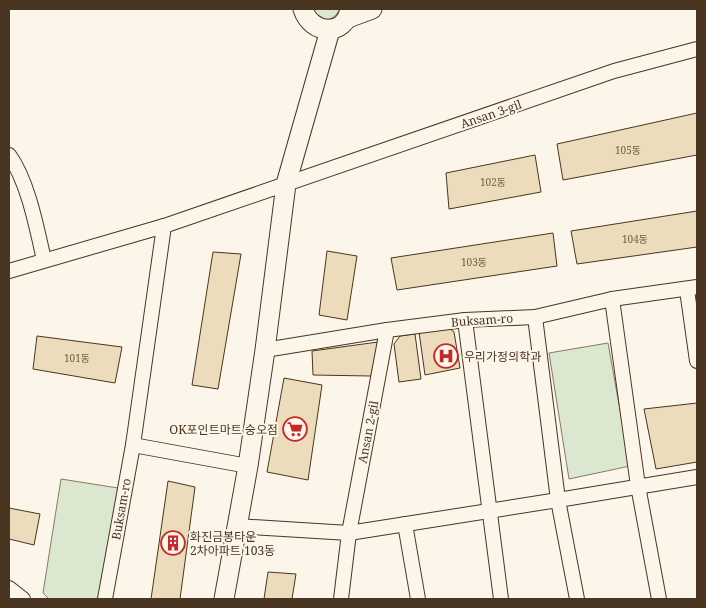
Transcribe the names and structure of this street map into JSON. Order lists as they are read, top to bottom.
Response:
{
  "streets": {
    "street": ["Ansan 3-gil", "Buksam-ro", "Ansan 2-gil"]
  },
  "crossings": [
    ["Buksam-ro", "Ansan 2-gil"]
  ],
  "places": {
    "hospital": ["우리가정의학과"],
    "supermarket": ["OK포인트마트 숭오점"],
    "building": ["화진금봉타운 2차아파트 103동"]
  },
  "house_numbers": [
    "105동",
    "102동",
    "104동",
    "103동",
    "101동"
  ]
}
